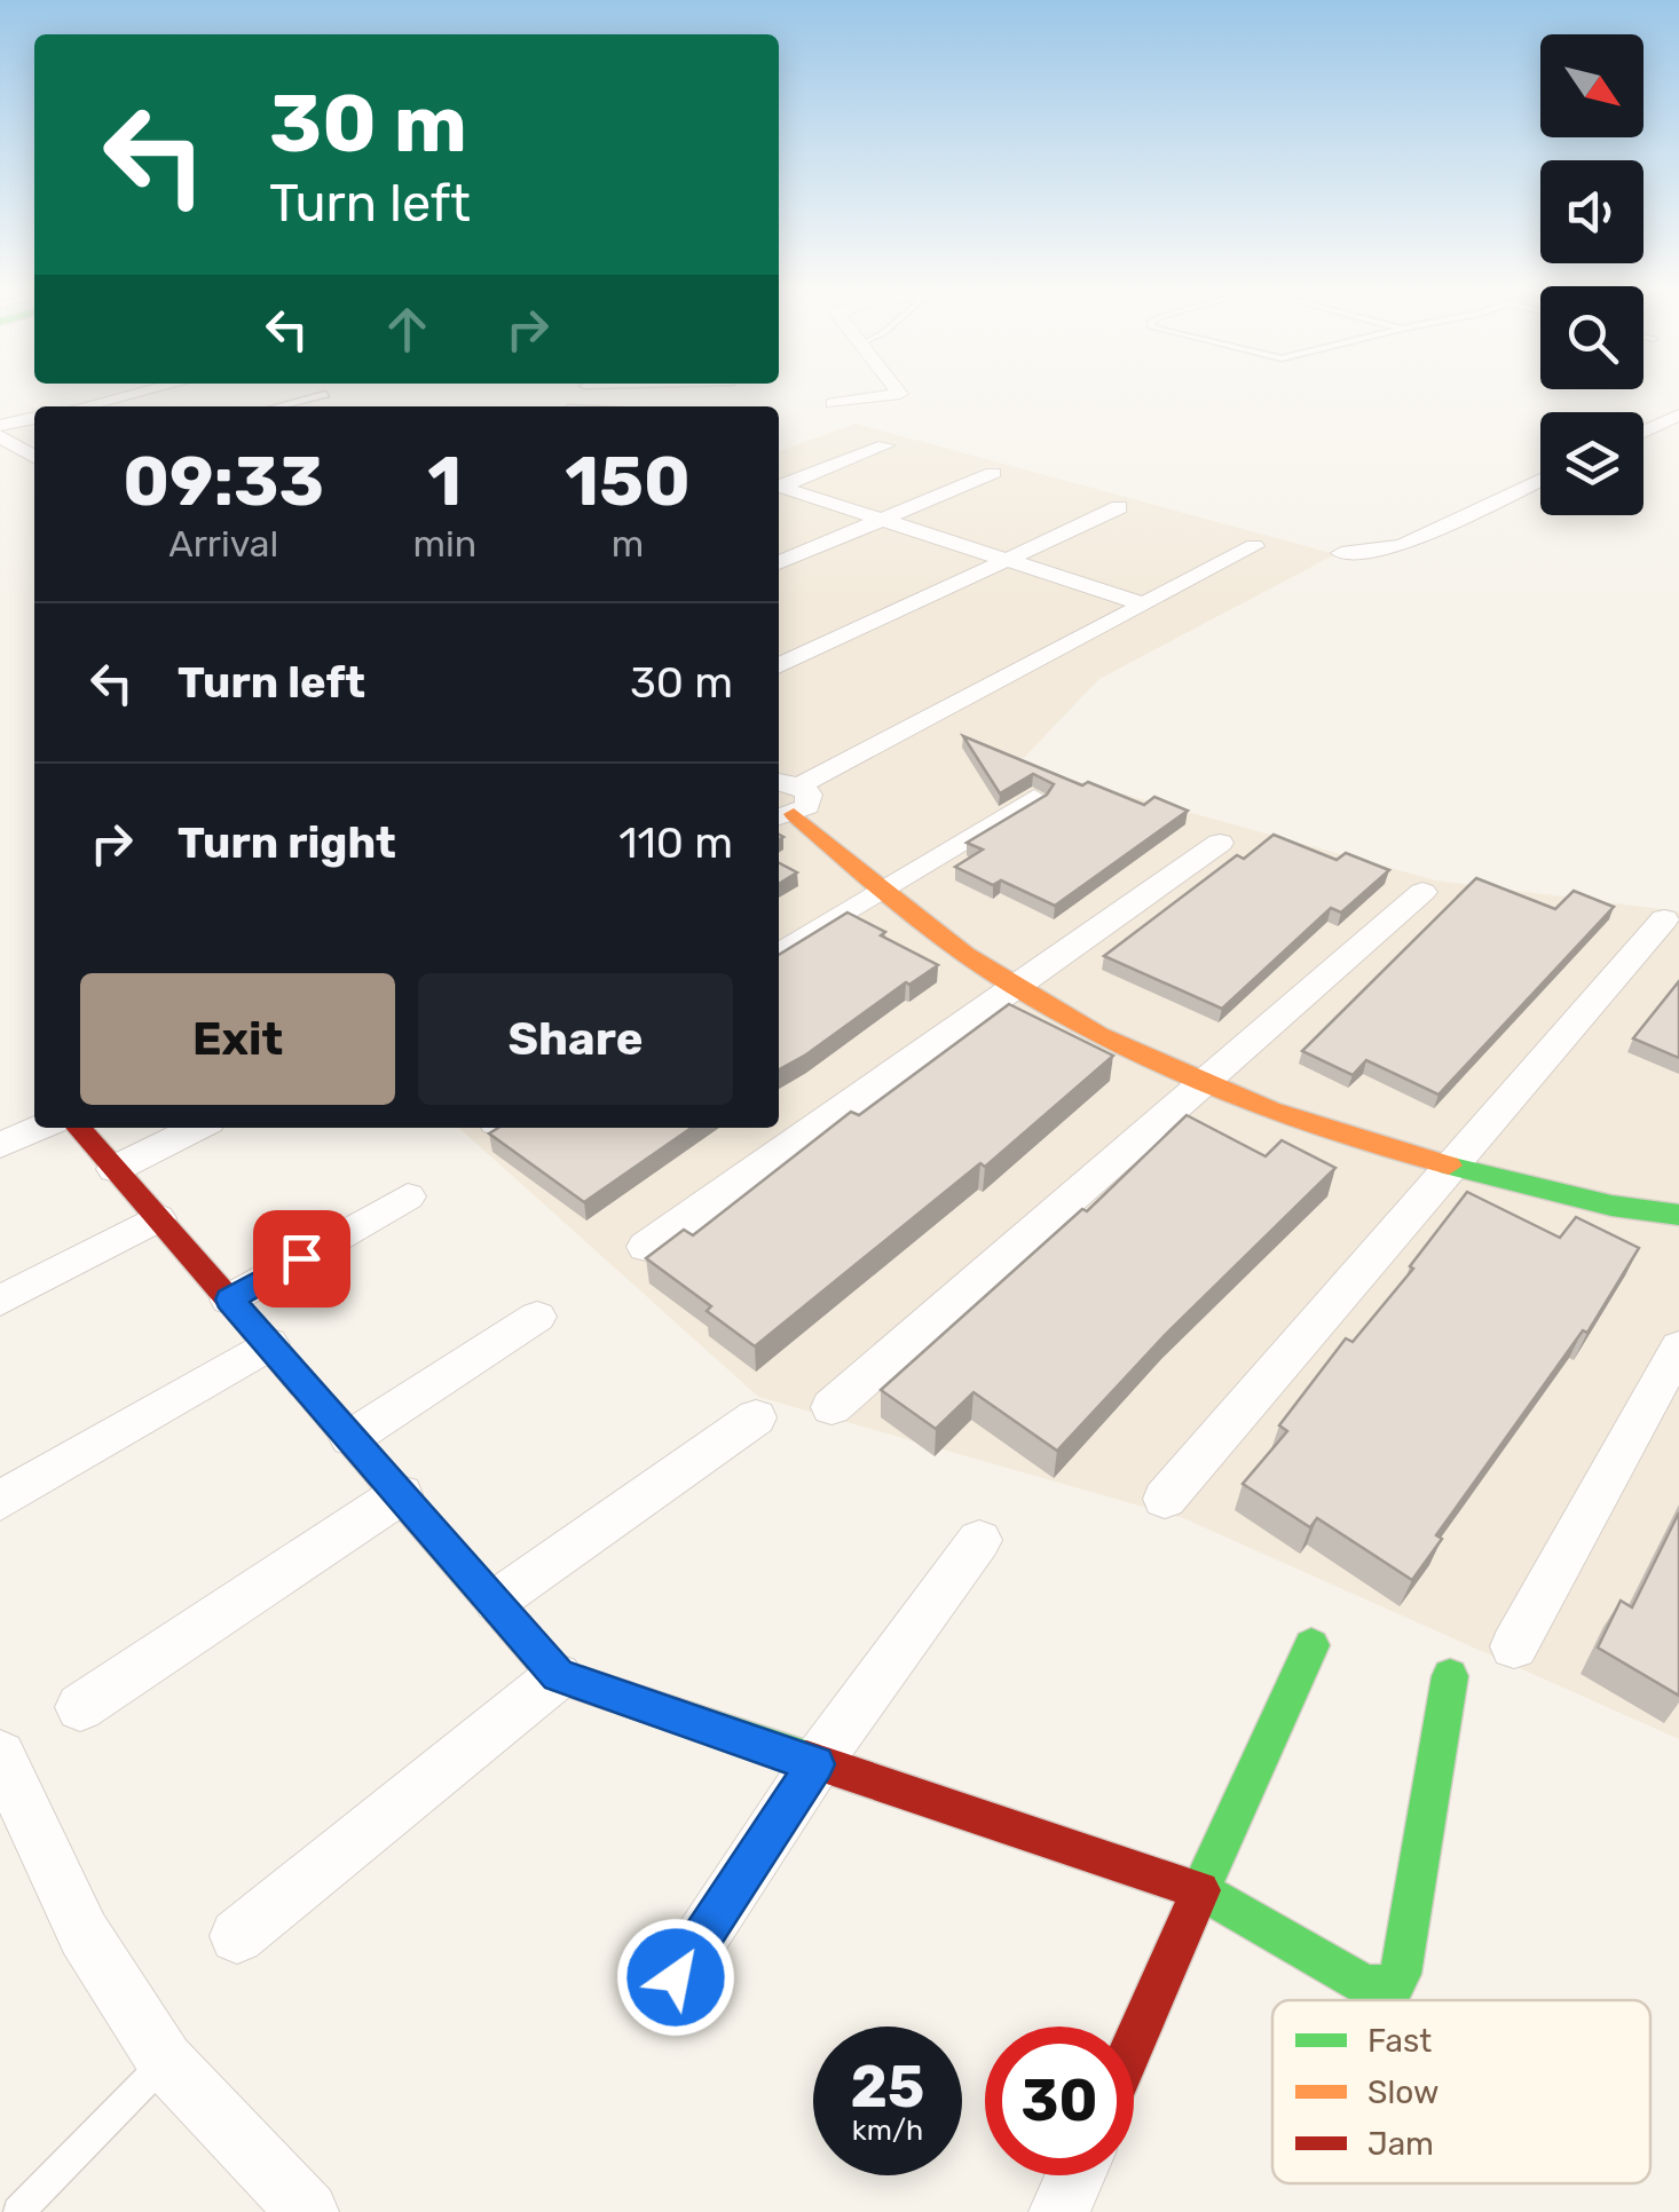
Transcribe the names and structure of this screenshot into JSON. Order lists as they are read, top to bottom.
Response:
{
  "legend": ["Fast", "Slow", "Jam"],
  "north": "bottom right",
  "page": {
    "turn": ["30 m", "Turn left"],
    "eta": [
      "09:33",
      "Arrival",
      "1",
      "min",
      "150",
      "m"
    ],
    "list": [
      {
        "name": "Turn left",
        "value": "30 m"
      },
      {
        "name": "Turn right",
        "value": "110 m"
      }
    ],
    "buttons": ["Exit", "Share"],
    "speed": "25 km/h",
    "limit": "30"
  }
}
